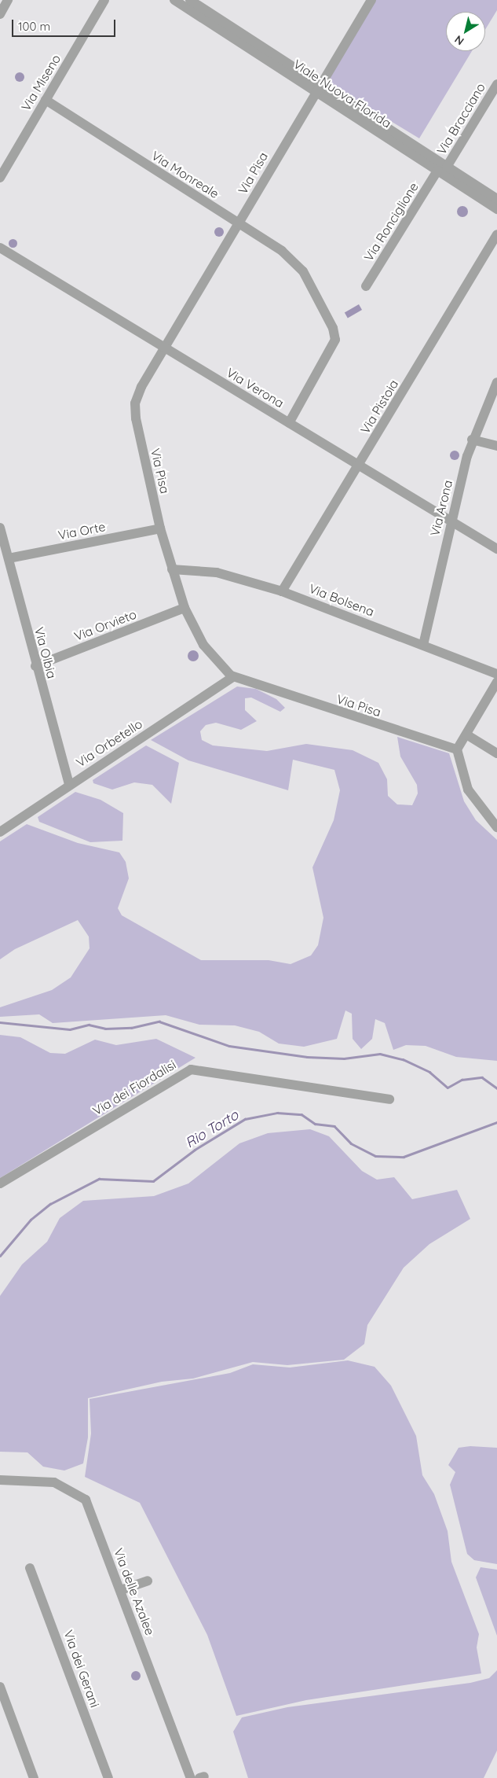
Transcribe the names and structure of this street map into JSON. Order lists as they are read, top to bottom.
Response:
{
  "streets": {
    "street": [
      "Via Miseno",
      "Viale Nuova Florida",
      "Via Bracciano",
      "Via Pisa",
      "Via Monreale",
      "Via Ronciglione",
      "Via Verona",
      "Via Pistoia",
      "Via Arona",
      "Via Orte",
      "Via Bolsena",
      "Via Orvieto",
      "Via Olbia",
      "Via Orbetello",
      "Via dei Fiordalisi",
      "Via delle Azalee",
      "Via dei Gerani"
    ]
  },
  "crossings": [
    ["Via Miseno", "Via Monreale"],
    ["Viale Nuova Florida", "Via Bracciano"],
    ["Viale Nuova Florida", "Via Pisa"],
    ["Viale Nuova Florida", "Via Ronciglione"],
    ["Via Pisa", "Via Monreale"],
    ["Via Pisa", "Via Verona"],
    ["Via Pisa", "Via Orte"],
    ["Via Pisa", "Via Bolsena"],
    ["Via Pisa", "Via Orvieto"],
    ["Via Pisa", "Via Orbetello"],
    ["Via Monreale", "Via Verona"],
    ["Via Verona", "Via Pistoia"],
    ["Via Verona", "Via Arona"],
    ["Via Pistoia", "Via Bolsena"],
    ["Via Arona", "Via Bolsena"],
    ["Via Orte", "Via Olbia"],
    ["Via Orvieto", "Via Olbia"],
    ["Via Olbia", "Via Orbetello"]
  ],
  "water": ["Rio Torto"],
  "scale_bar": "100 m",
  "north": "bottom left"
}
